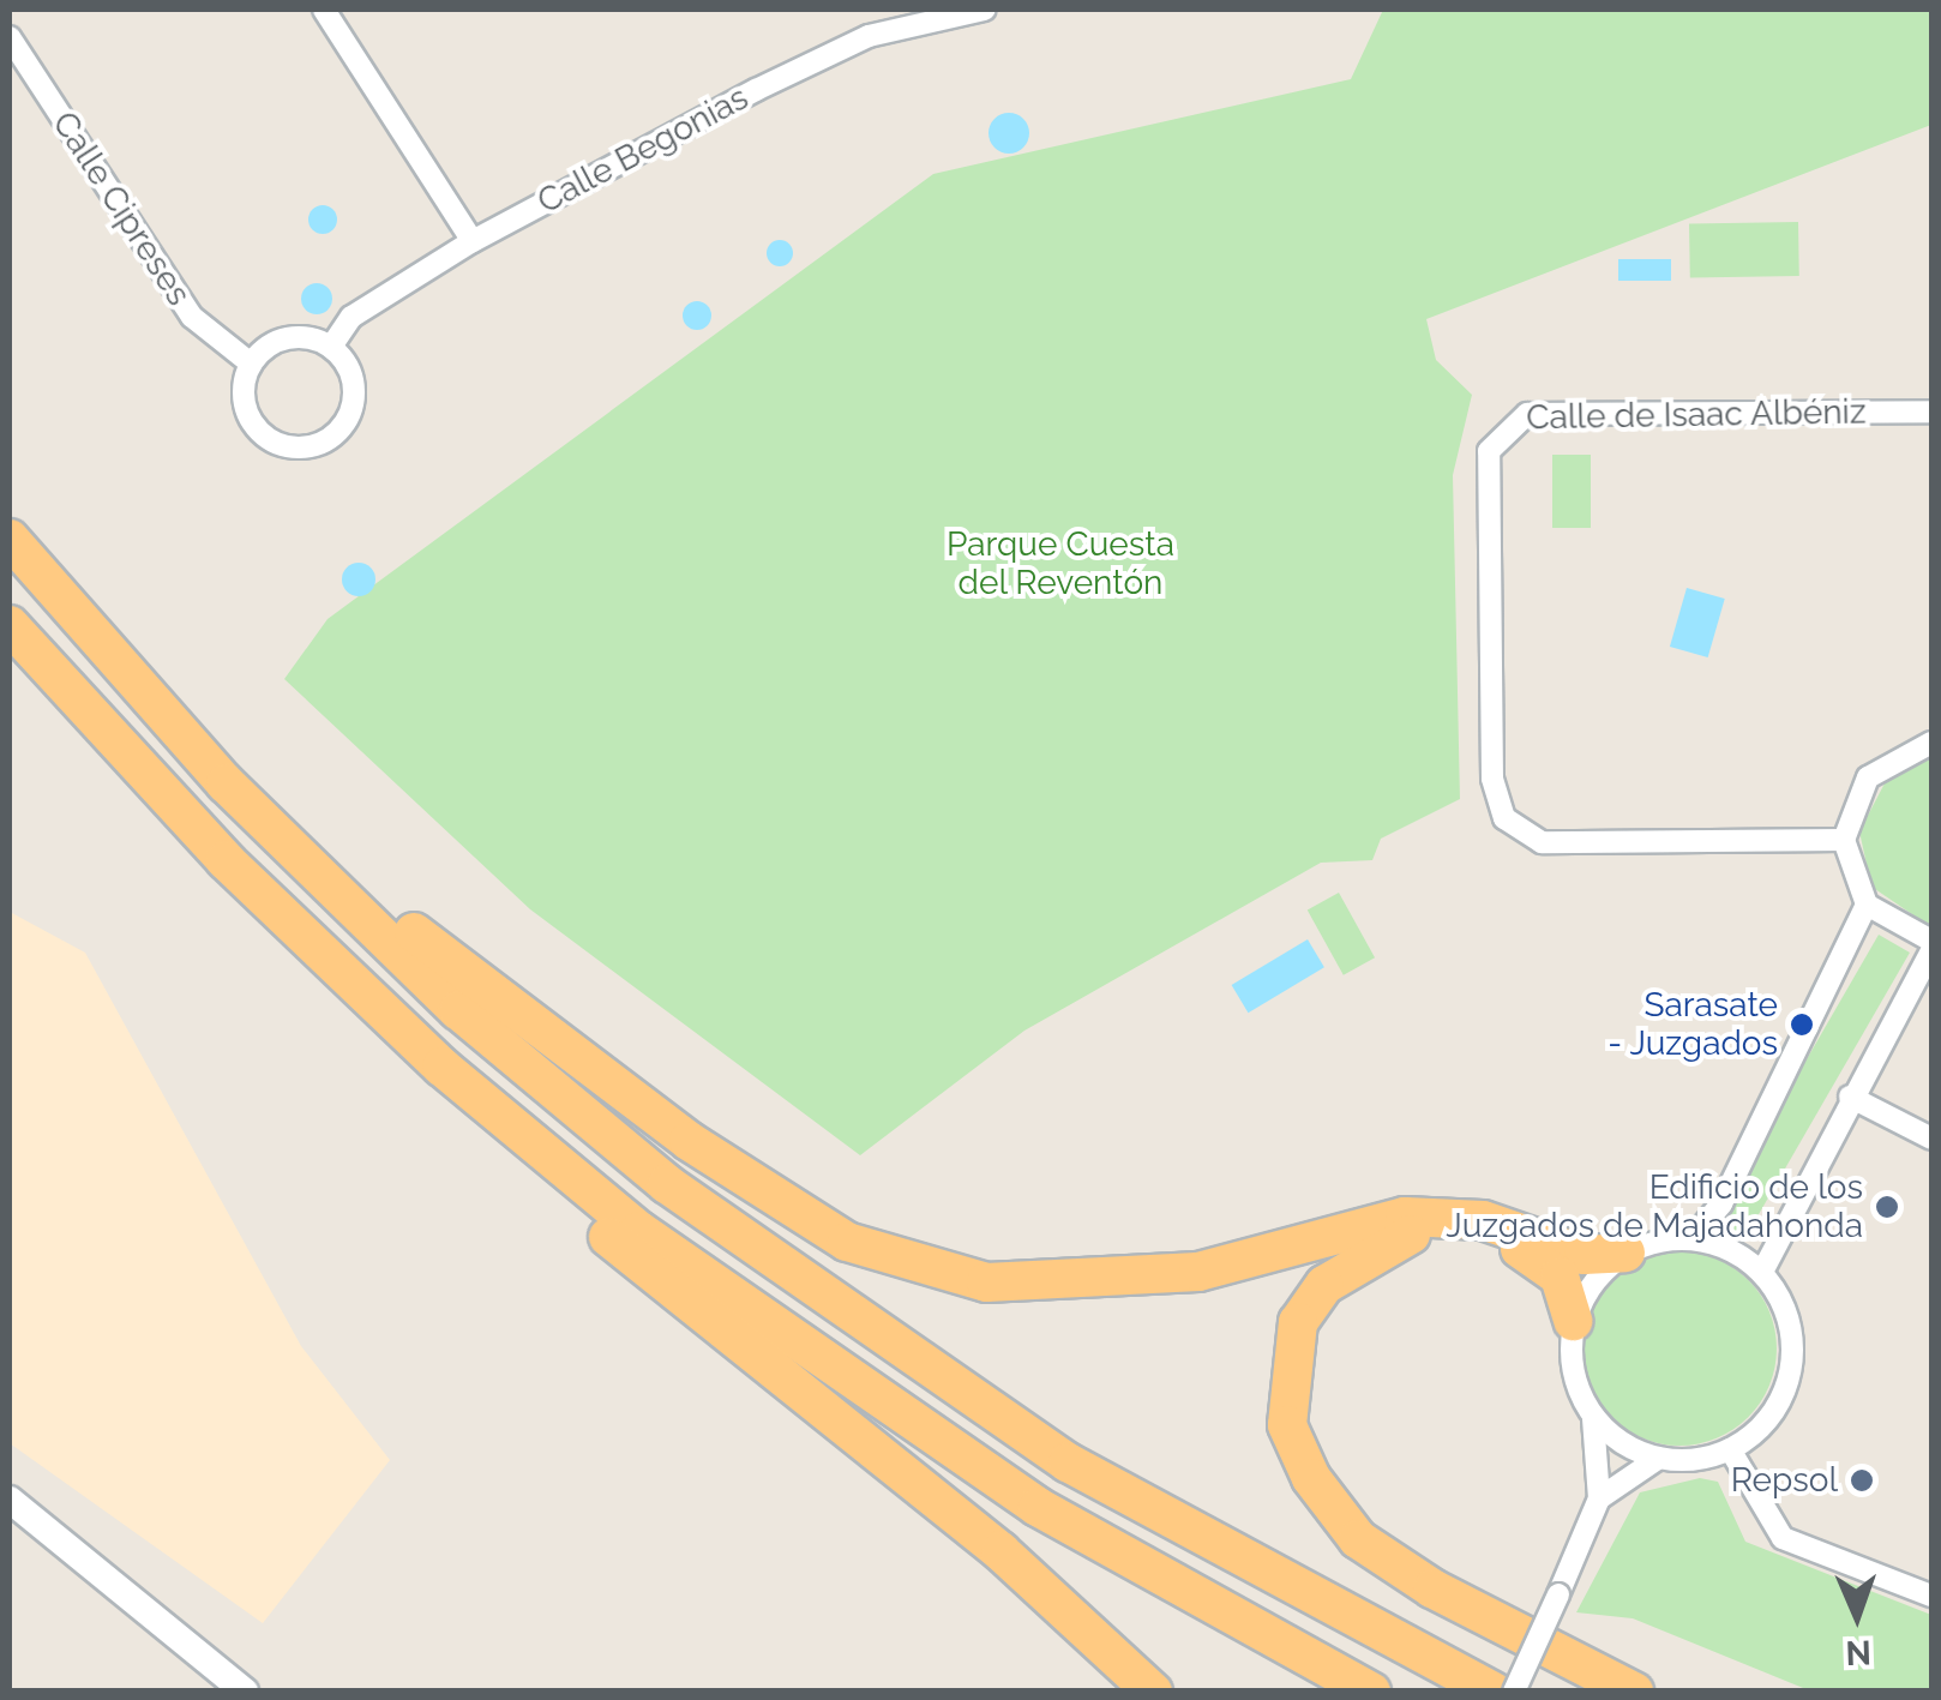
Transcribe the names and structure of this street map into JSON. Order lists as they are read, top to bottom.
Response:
{
  "streets": {
    "street": ["Calle Begonias", "Calle Cipreses", "Calle de Isaac Albéniz"]
  },
  "crossings": [
    ["Calle Begonias", "Calle Cipreses"]
  ],
  "parks": ["Parque Cuesta del Reventón"],
  "places": ["Sarasate - Juzgados", "Edificio de los Juzgados de Majadahonda", "Repsol"],
  "north": "bottom"
}
